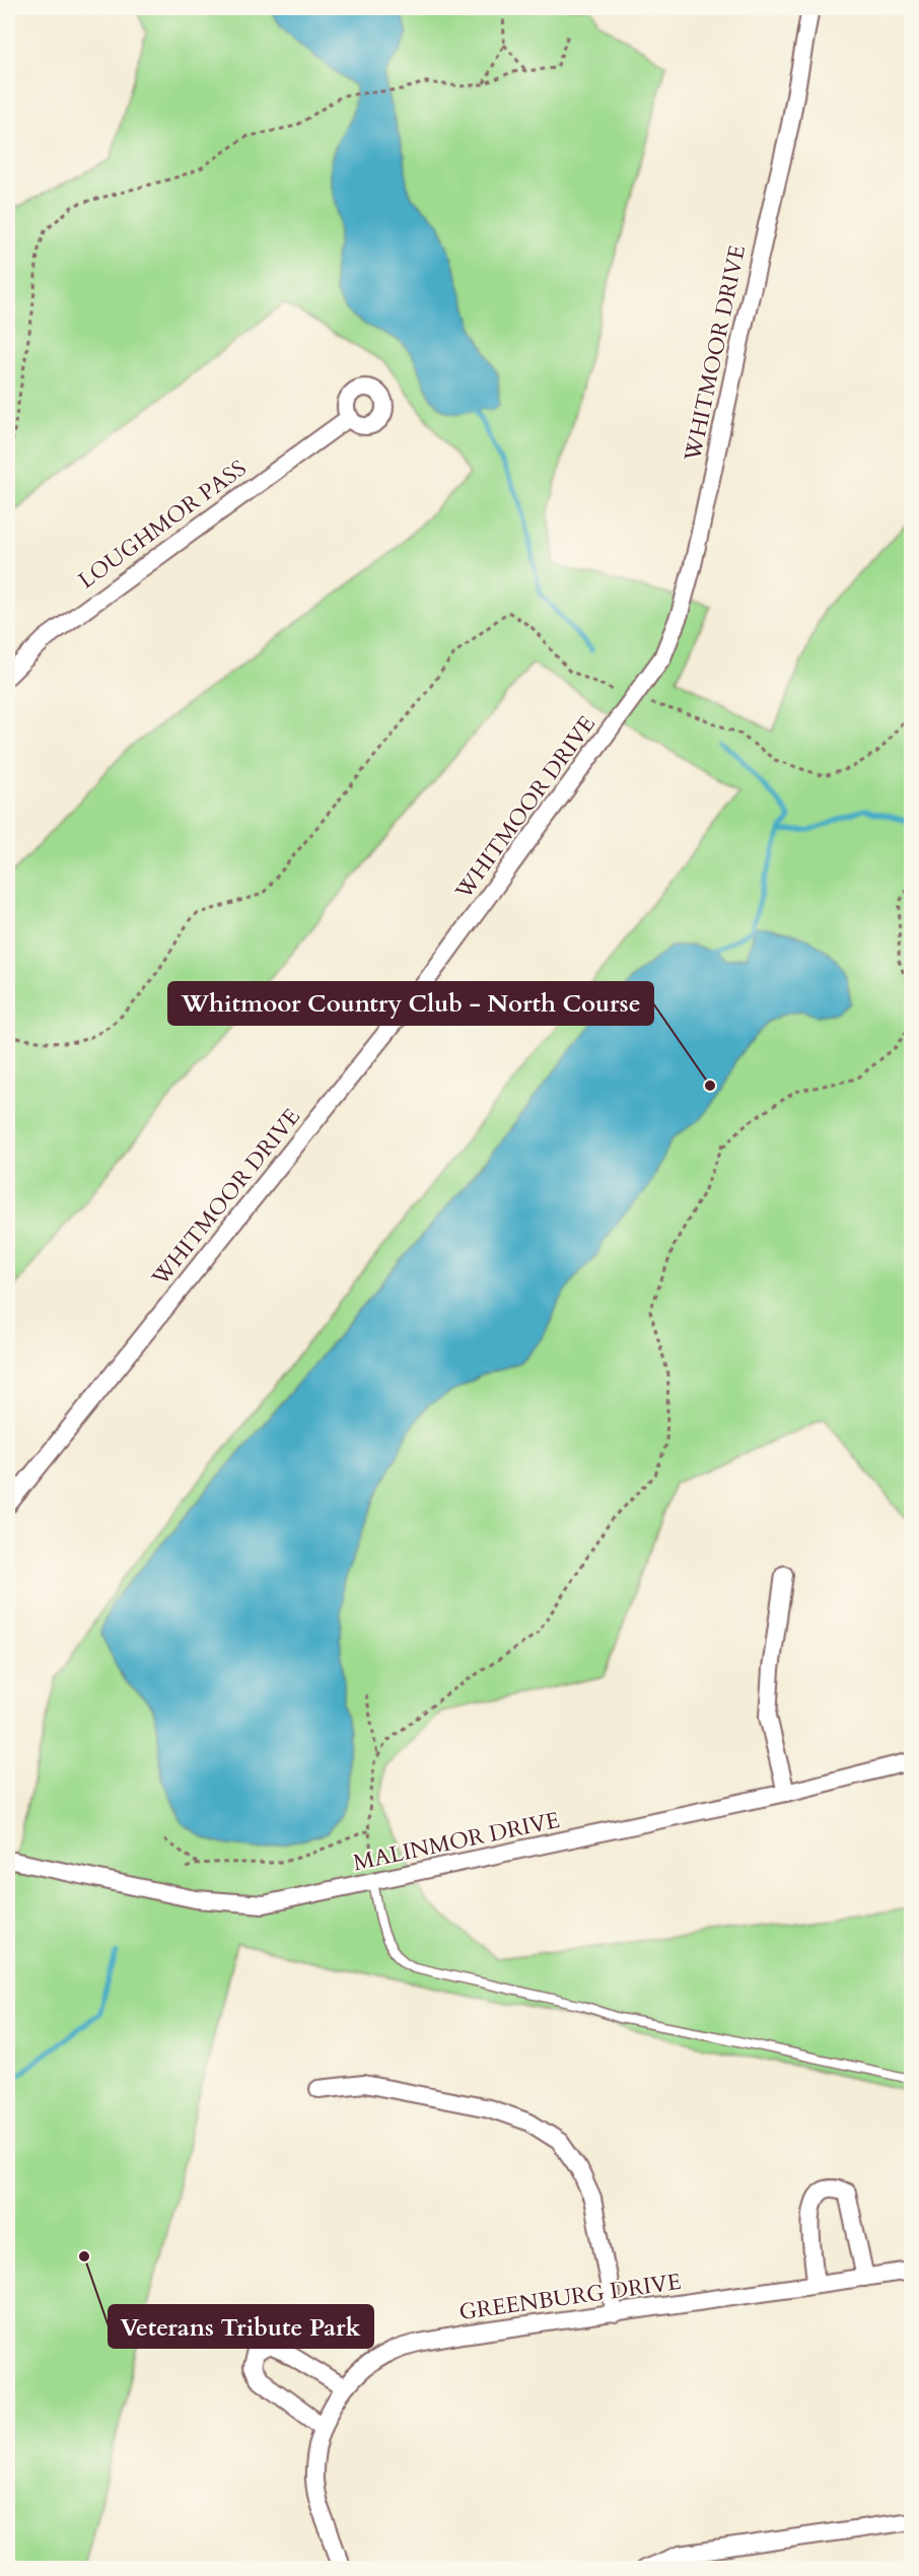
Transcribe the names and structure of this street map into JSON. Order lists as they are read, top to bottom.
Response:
{
  "streets": {
    "street": [
      "WHITMOOR DRIVE",
      "LOUGHMOR PASS",
      "MALINMOR DRIVE",
      "GREENBURG DRIVE"
    ]
  },
  "places": ["Whitmoor Country Club - North Course", "Veterans Tribute Park"]
}
